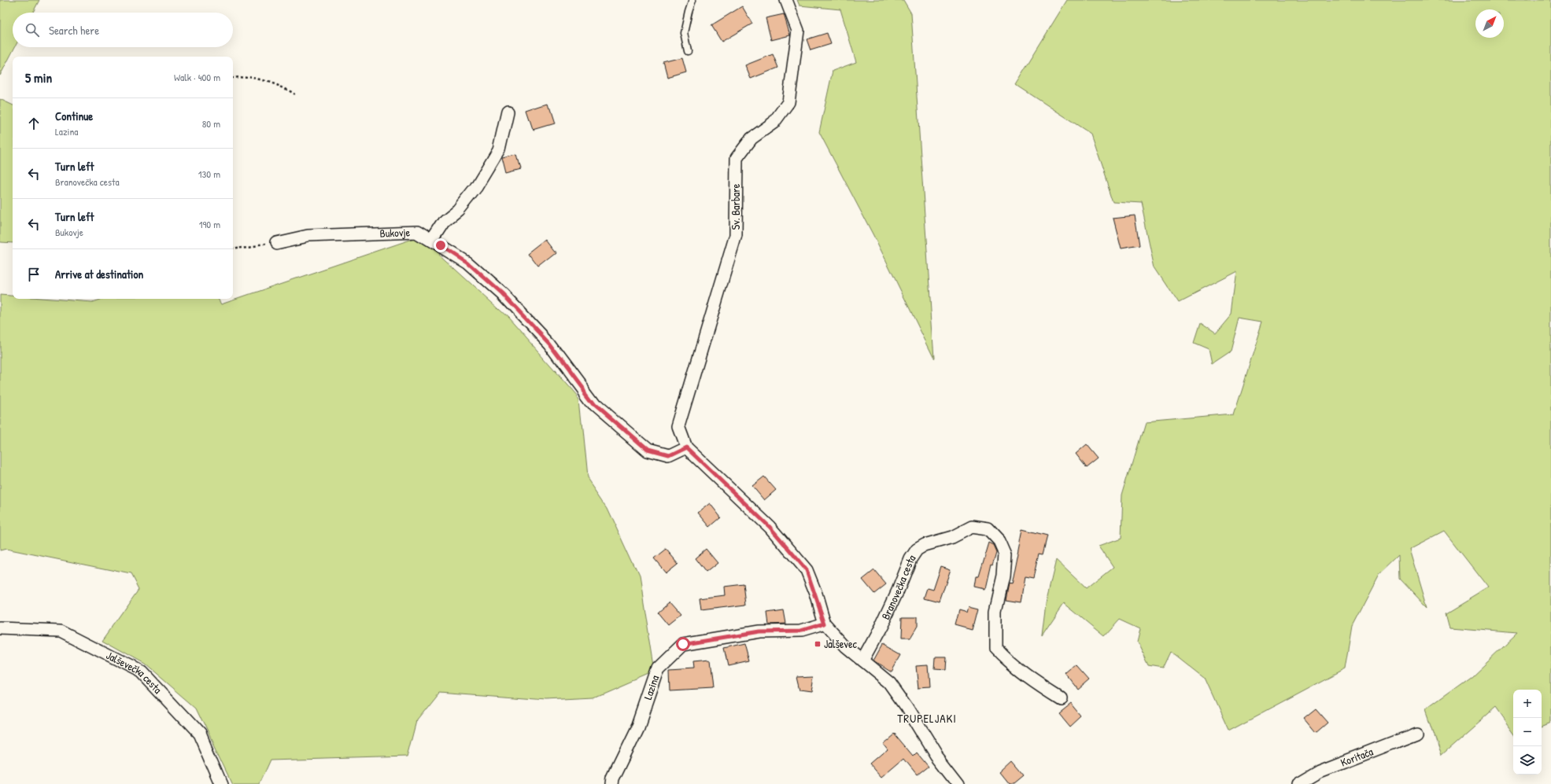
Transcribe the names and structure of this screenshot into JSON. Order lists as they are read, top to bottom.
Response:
{
  "streets": {
    "street": [
      "Sv. Barbare",
      "Bukovje",
      "Branovečka cesta",
      "Jalševečka cesta",
      "Lazina",
      "Koritača"
    ]
  },
  "crossings": [
    ["Sv. Barbare", "Bukovje"]
  ],
  "districts": ["TRUPELJAKI"],
  "places": {
    "transit": ["Jalševec"]
  },
  "north": "top right",
  "page": {
    "search": "Search here",
    "heading": ["5 min", "Walk · 400 m"],
    "list": [
      ["Continue", "Lazina", "80 m"],
      ["Turn left", "Branovečka cesta", "130 m"],
      ["Turn left", "Bukovje", "190 m"],
      "Arrive at destination"
    ],
    "map_buttons": ["+", "−"]
  }
}
